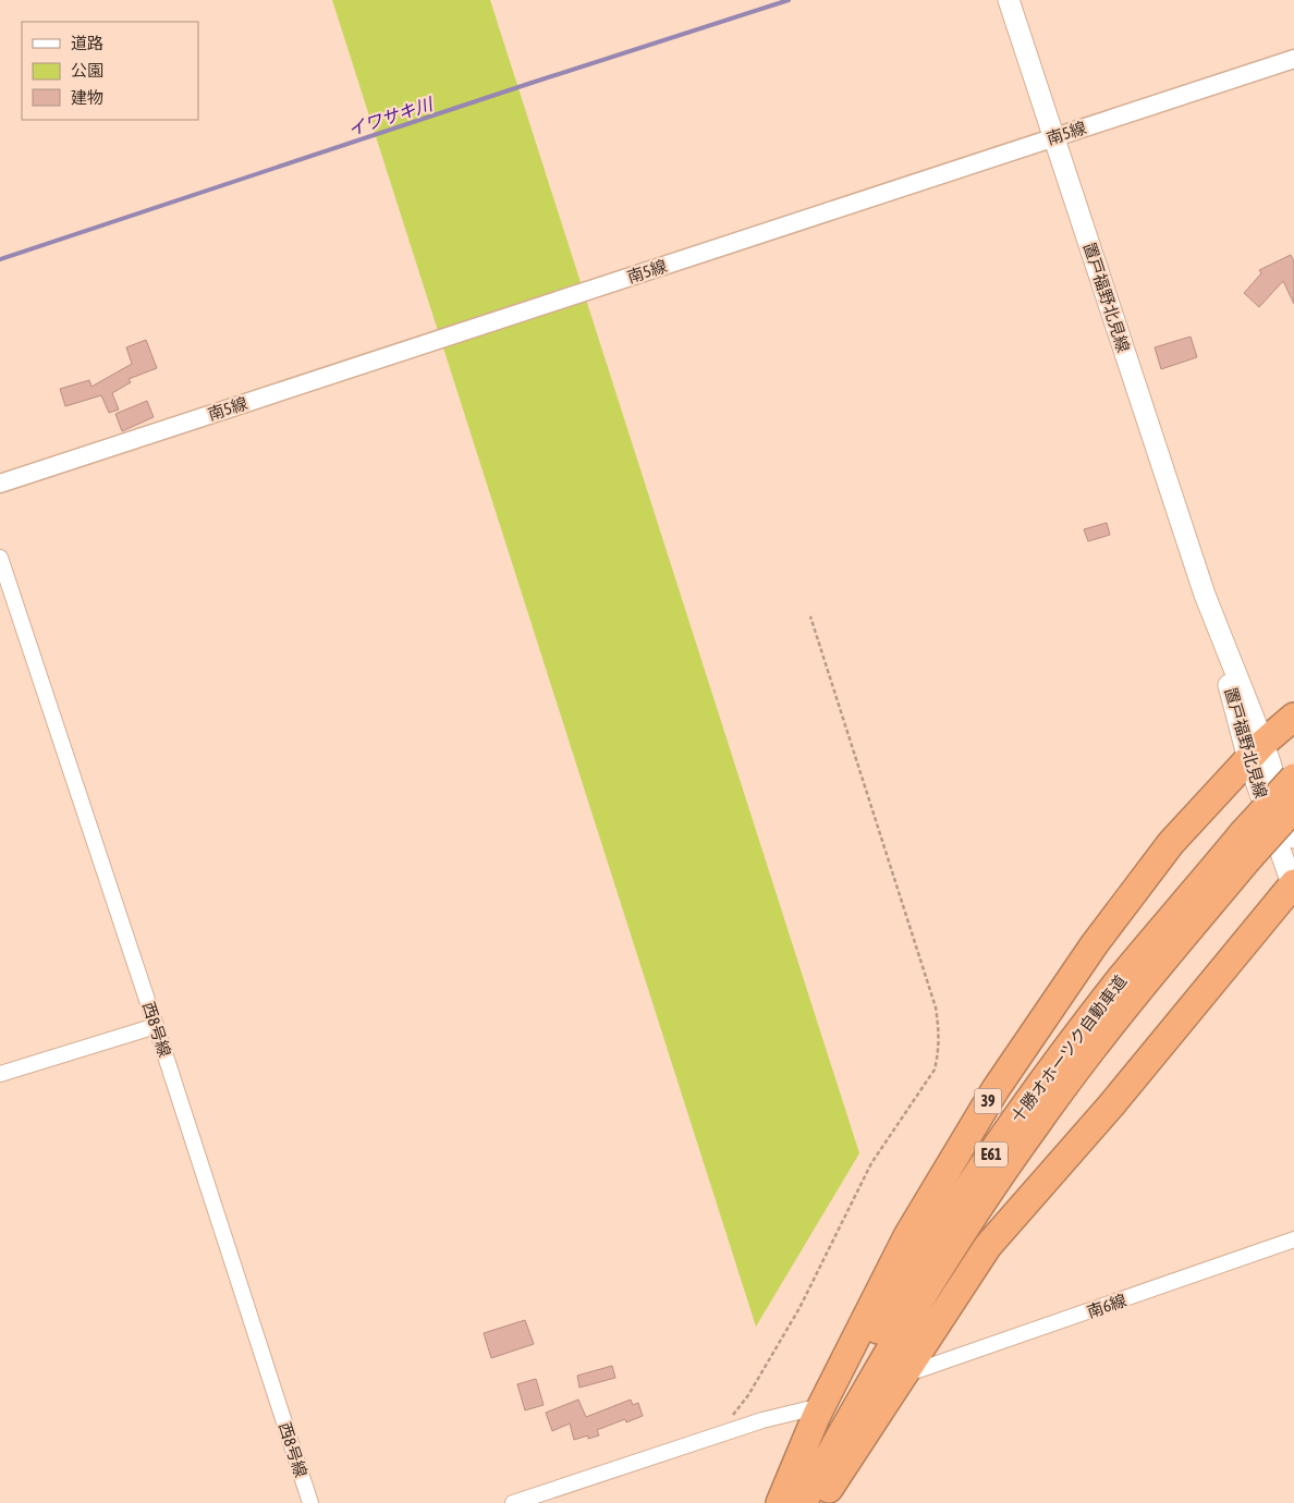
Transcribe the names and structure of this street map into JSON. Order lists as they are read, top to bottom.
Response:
{
  "streets": {
    "highway": ["十勝オホーツク自動車道", "39", "E61"],
    "main road": ["置戸福野北見線"],
    "street": ["南5線", "西8号線", "南6線"]
  },
  "crossings": [
    ["南5線", "置戸福野北見線"],
    ["置戸福野北見線", "39"],
    ["十勝オホーツク自動車道", "39"],
    ["十勝オホーツク自動車道", "E61"]
  ],
  "water": ["イワサキ川"],
  "legend": ["道路", "公園", "建物"]
}
